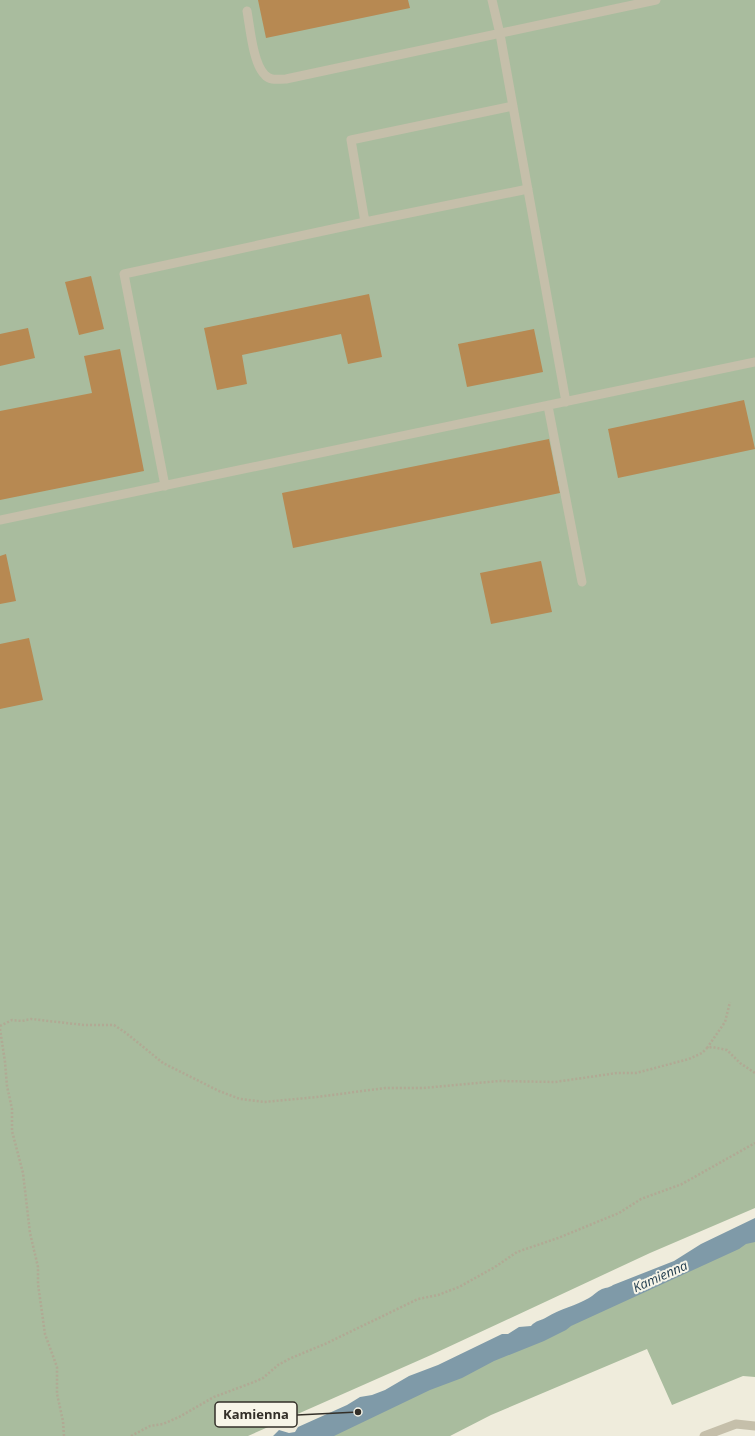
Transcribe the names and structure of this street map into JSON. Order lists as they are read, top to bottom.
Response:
{
  "water": ["Kamienna"],
  "places": ["Kamienna"]
}
